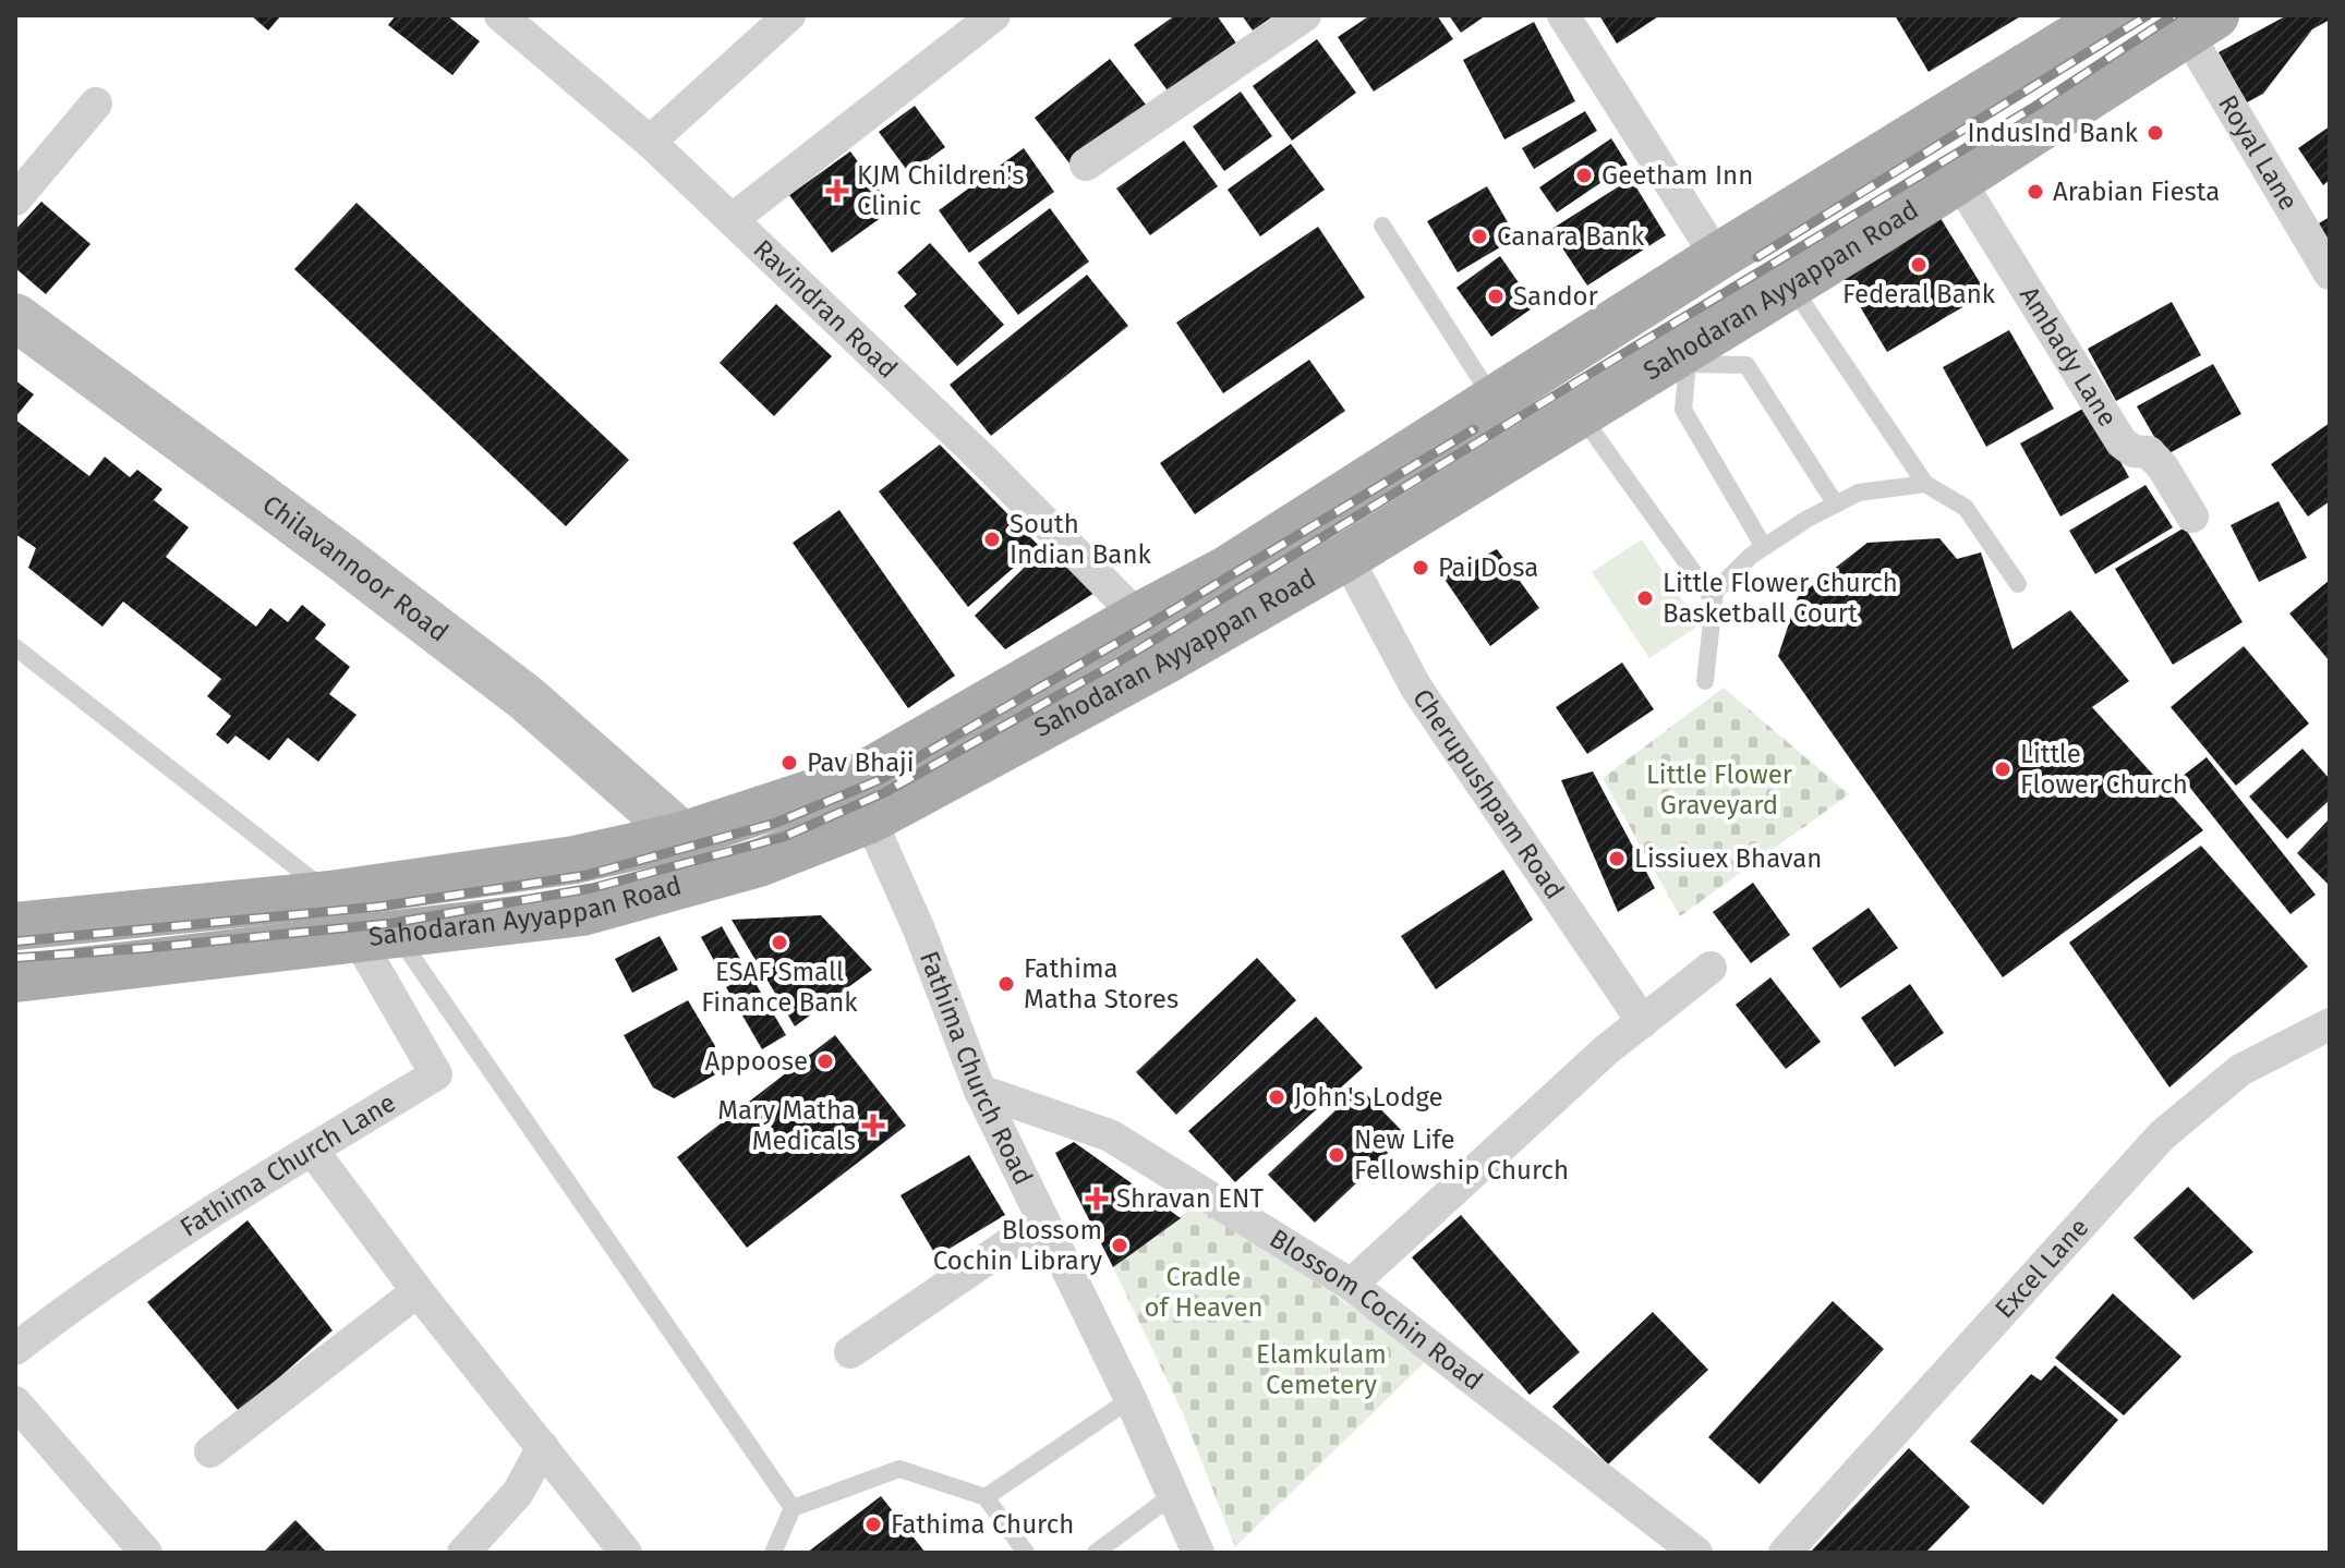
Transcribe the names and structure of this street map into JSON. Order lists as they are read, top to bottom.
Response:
{
  "streets": {
    "main road": ["Sahodaran Ayyappan Road"],
    "street": [
      "Royal Lane",
      "Ravindran Road",
      "Ambady Lane",
      "Chilavannoor Road",
      "Cherupushpam Road",
      "Fathima Church Road",
      "Fathima Church Lane",
      "Excel Lane",
      "Blossom Cochin Road"
    ]
  },
  "crossings": [
    ["Royal Lane", "Sahodaran Ayyappan Road"],
    ["Sahodaran Ayyappan Road", "Ravindran Road"],
    ["Sahodaran Ayyappan Road", "Ambady Lane"],
    ["Sahodaran Ayyappan Road", "Chilavannoor Road"],
    ["Sahodaran Ayyappan Road", "Cherupushpam Road"],
    ["Sahodaran Ayyappan Road", "Fathima Church Road"],
    ["Sahodaran Ayyappan Road", "Fathima Church Lane"],
    ["Fathima Church Road", "Blossom Cochin Road"]
  ],
  "parks": ["Little Flower Graveyard", "Cradle of Heaven", "Elamkulam Cemetery"],
  "places": {
    "other": [
      "IndusInd Bank",
      "Geetham Inn",
      "Arabian Fiesta",
      "Canara Bank",
      "Federal Bank",
      "Sandor",
      "South Indian Bank",
      "Pai Dosa",
      "Little Flower Church Basketball Court",
      "Pav Bhaji",
      "Little Flower Church",
      "Lissiuex Bhavan",
      "ESAF Small Finance Bank",
      "Fathima Matha Stores",
      "Appoose",
      "John's Lodge",
      "New Life Fellowship Church",
      "Blossom Cochin Library",
      "Fathima Church"
    ],
    "health": ["KJM Children's Clinic", "Mary Matha Medicals", "Shravan ENT"]
  }
}
